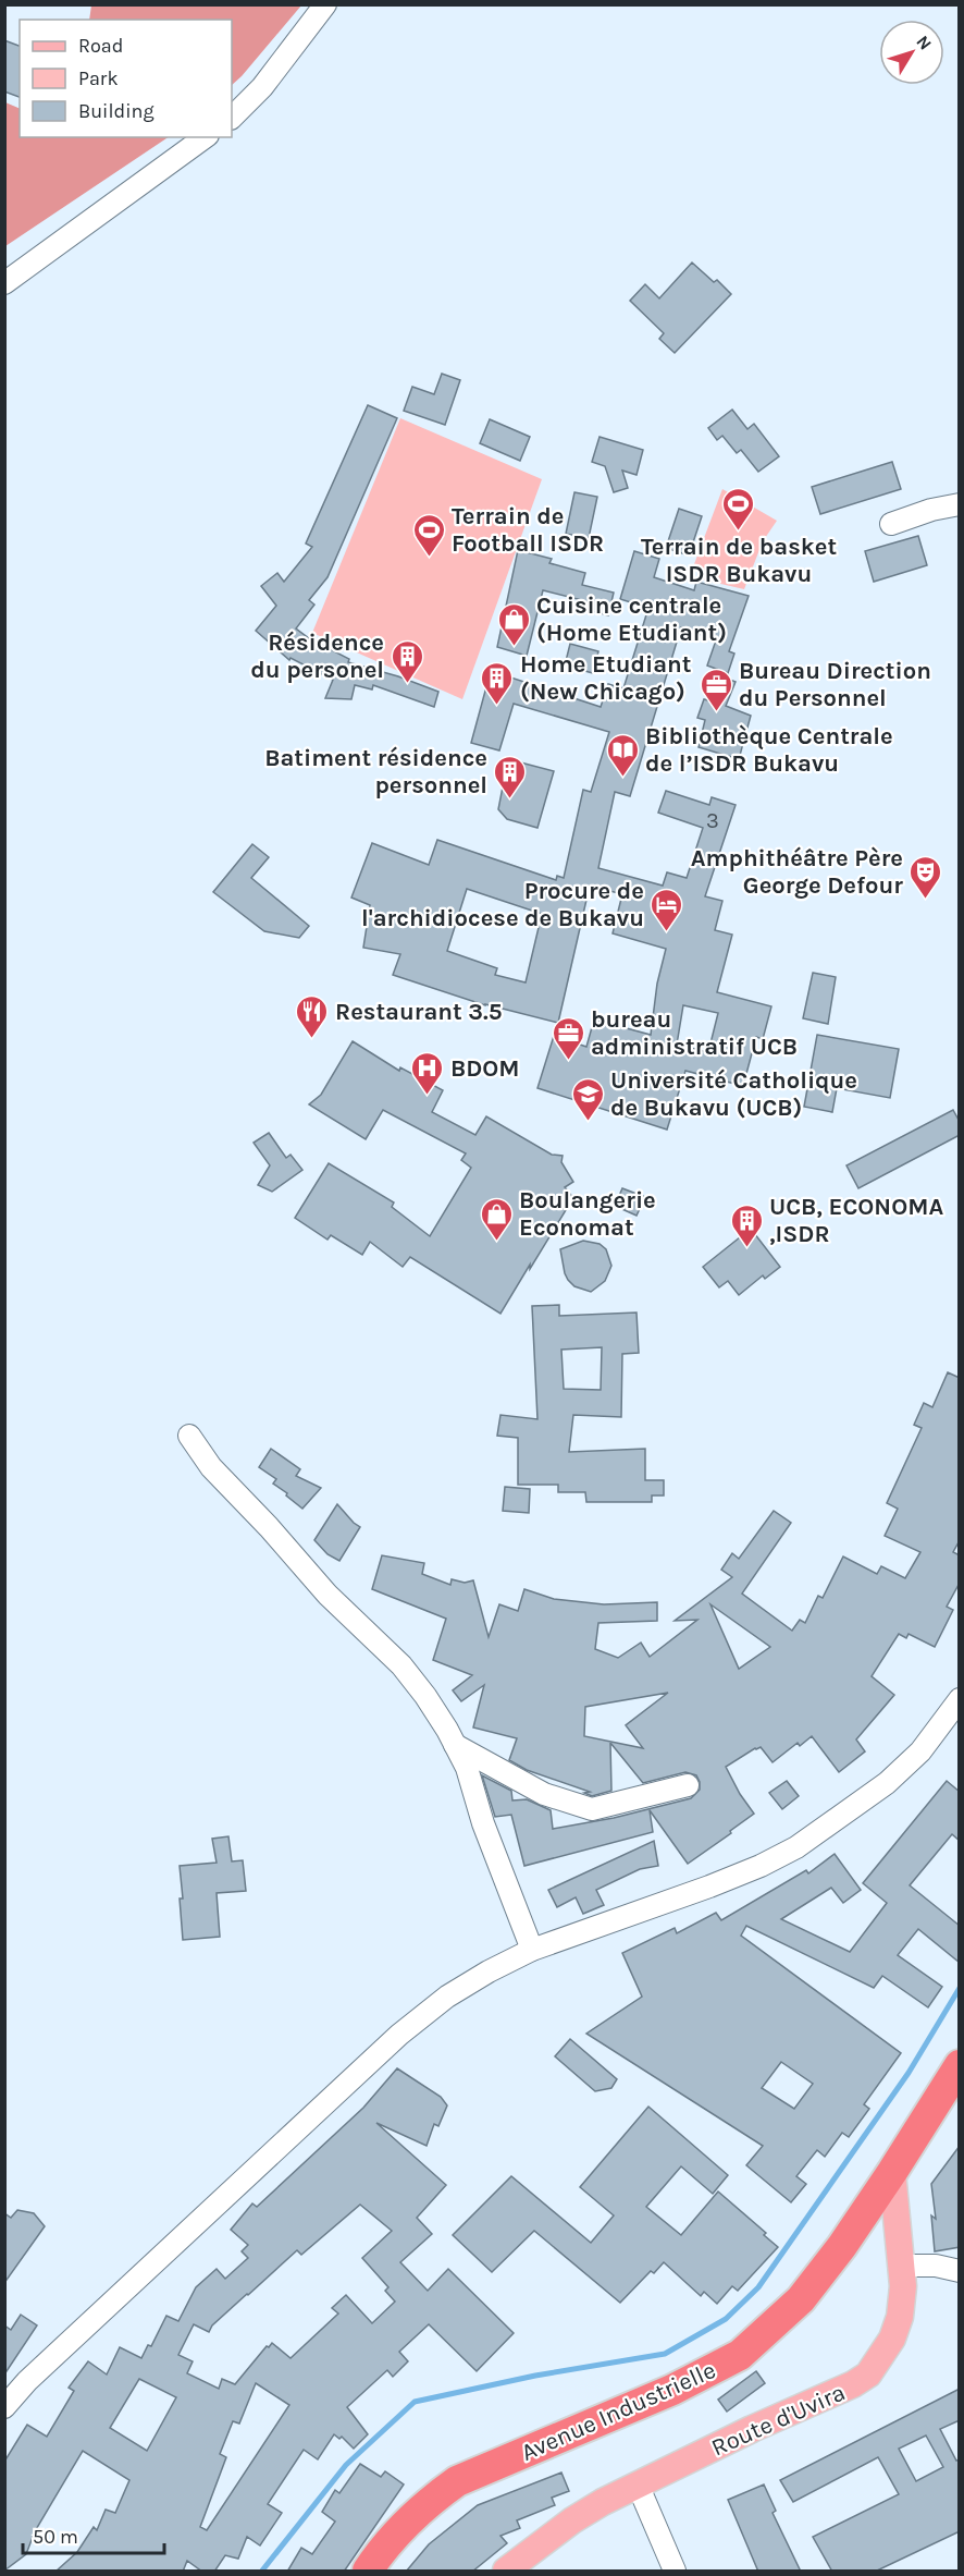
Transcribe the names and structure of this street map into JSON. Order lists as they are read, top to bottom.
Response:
{
  "streets": {
    "highway": ["Avenue Industrielle"],
    "main road": ["Route d'Uvira"]
  },
  "crossings": [
    ["Avenue Industrielle", "Route d'Uvira"]
  ],
  "places": {
    "sports": ["Terrain de basket ISDR Bukavu", "Terrain de Football ISDR"],
    "shop": ["Cuisine centrale (Home Etudiant)", "Boulangerie Economat"],
    "building": [
      "Résidence du personel",
      "Home Etudiant (New Chicago)",
      "Batiment résidence personnel",
      "UCB, ECONOMA ,ISDR"
    ],
    "office": ["Bureau Direction du Personnel", "bureau administratif UCB"],
    "library": ["Bibliothèque Centrale de l’ISDR Bukavu"],
    "theatre": ["Amphithéâtre Père George Defour"],
    "hotel": ["Procure de l'archidiocese de Bukavu"],
    "restaurant": ["Restaurant 3.5"],
    "hospital": ["BDOM"],
    "school or university": ["Université Catholique de Bukavu (UCB)"]
  },
  "house_numbers": ["3"],
  "legend": ["Road", "Park", "Building"],
  "scale_bar": "50 m",
  "north": "top right"
}
